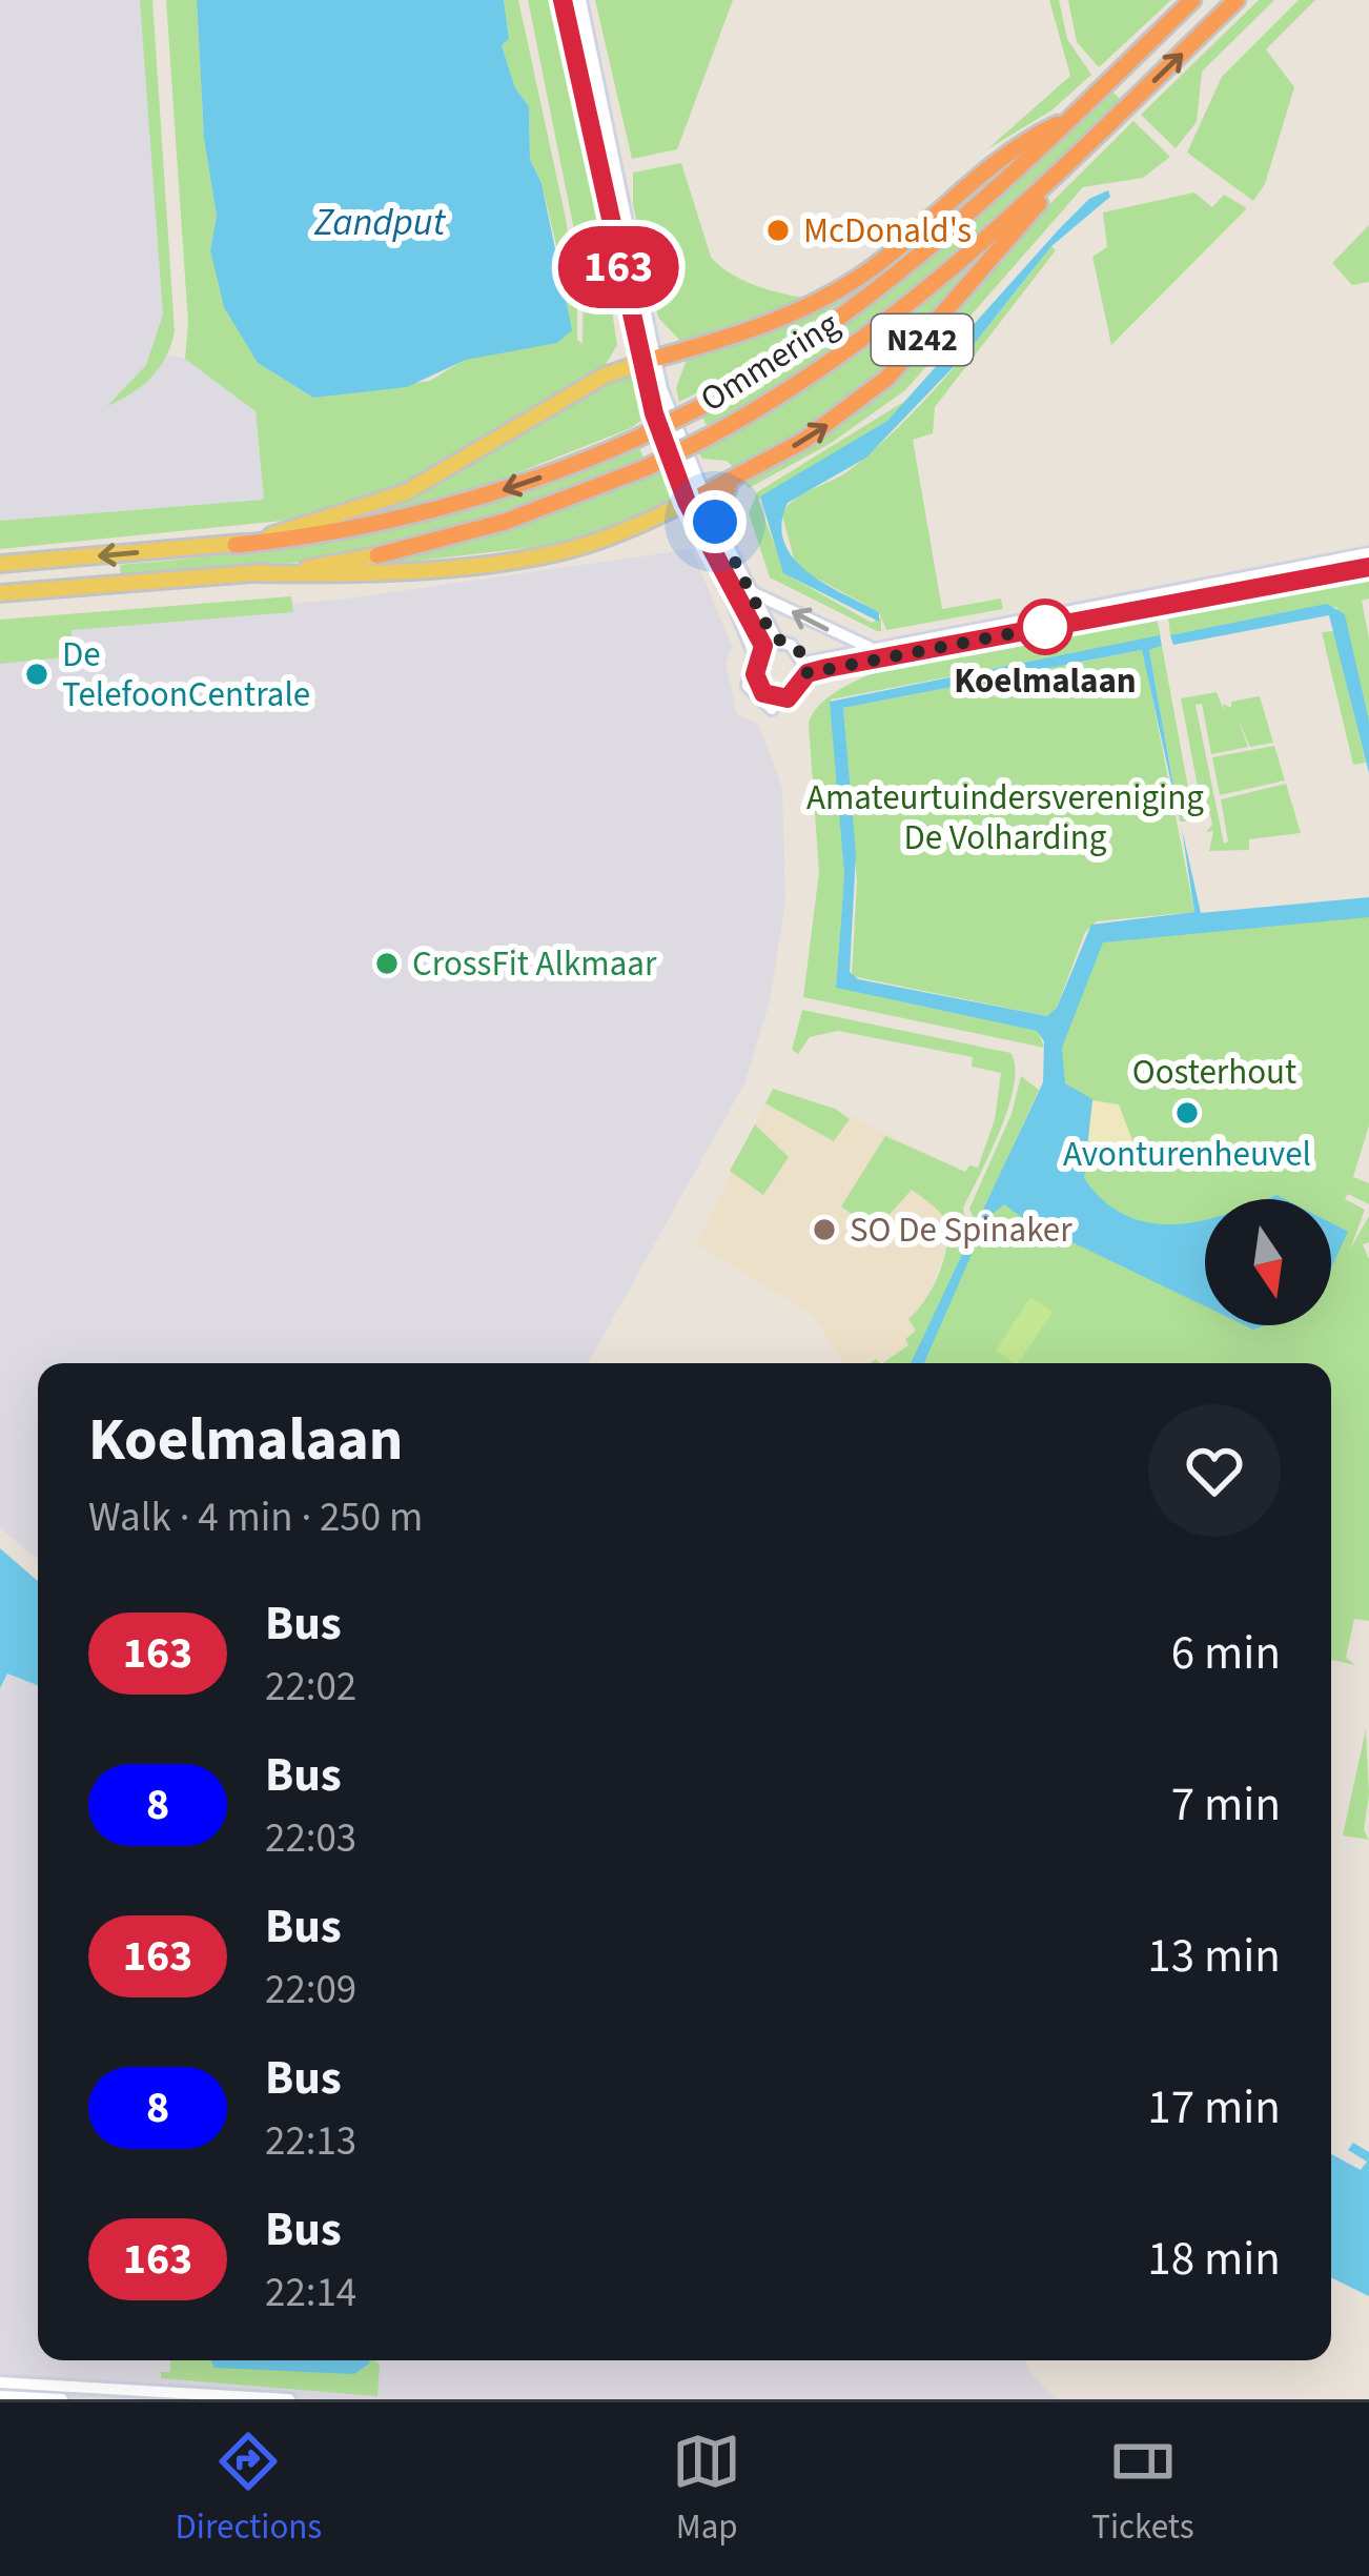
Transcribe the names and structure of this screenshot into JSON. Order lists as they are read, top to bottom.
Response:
{
  "streets": {
    "highway": ["N242", "Ommering"]
  },
  "crossings": [
    ["N242", "Ommering"]
  ],
  "water": ["Zandput"],
  "parks": ["Amateurtuindersvereniging De Volharding", "Oosterhout"],
  "places": [
    "McDonald's",
    "Koelmalaan",
    "De TelefoonCentrale",
    "CrossFit Alkmaar",
    "Avonturenheuvel",
    "SO De Spinaker"
  ],
  "lines": ["bus line 163"],
  "north": "bottom",
  "page": {
    "on_map": "163",
    "heading": ["Koelmalaan", "Walk · 4 min · 250 m"],
    "list": [
      {
        "mark": "163",
        "name": "Bus",
        "note": "22:02",
        "value": "6 min"
      },
      {
        "mark": "8",
        "name": "Bus",
        "note": "22:03",
        "value": "7 min"
      },
      {
        "mark": "163",
        "name": "Bus",
        "note": "22:09",
        "value": "13 min"
      },
      {
        "mark": "8",
        "name": "Bus",
        "note": "22:13",
        "value": "17 min"
      },
      {
        "mark": "163",
        "name": "Bus",
        "note": "22:14",
        "value": "18 min"
      }
    ],
    "tabs": ["Directions", "Map", "Tickets"]
  }
}
